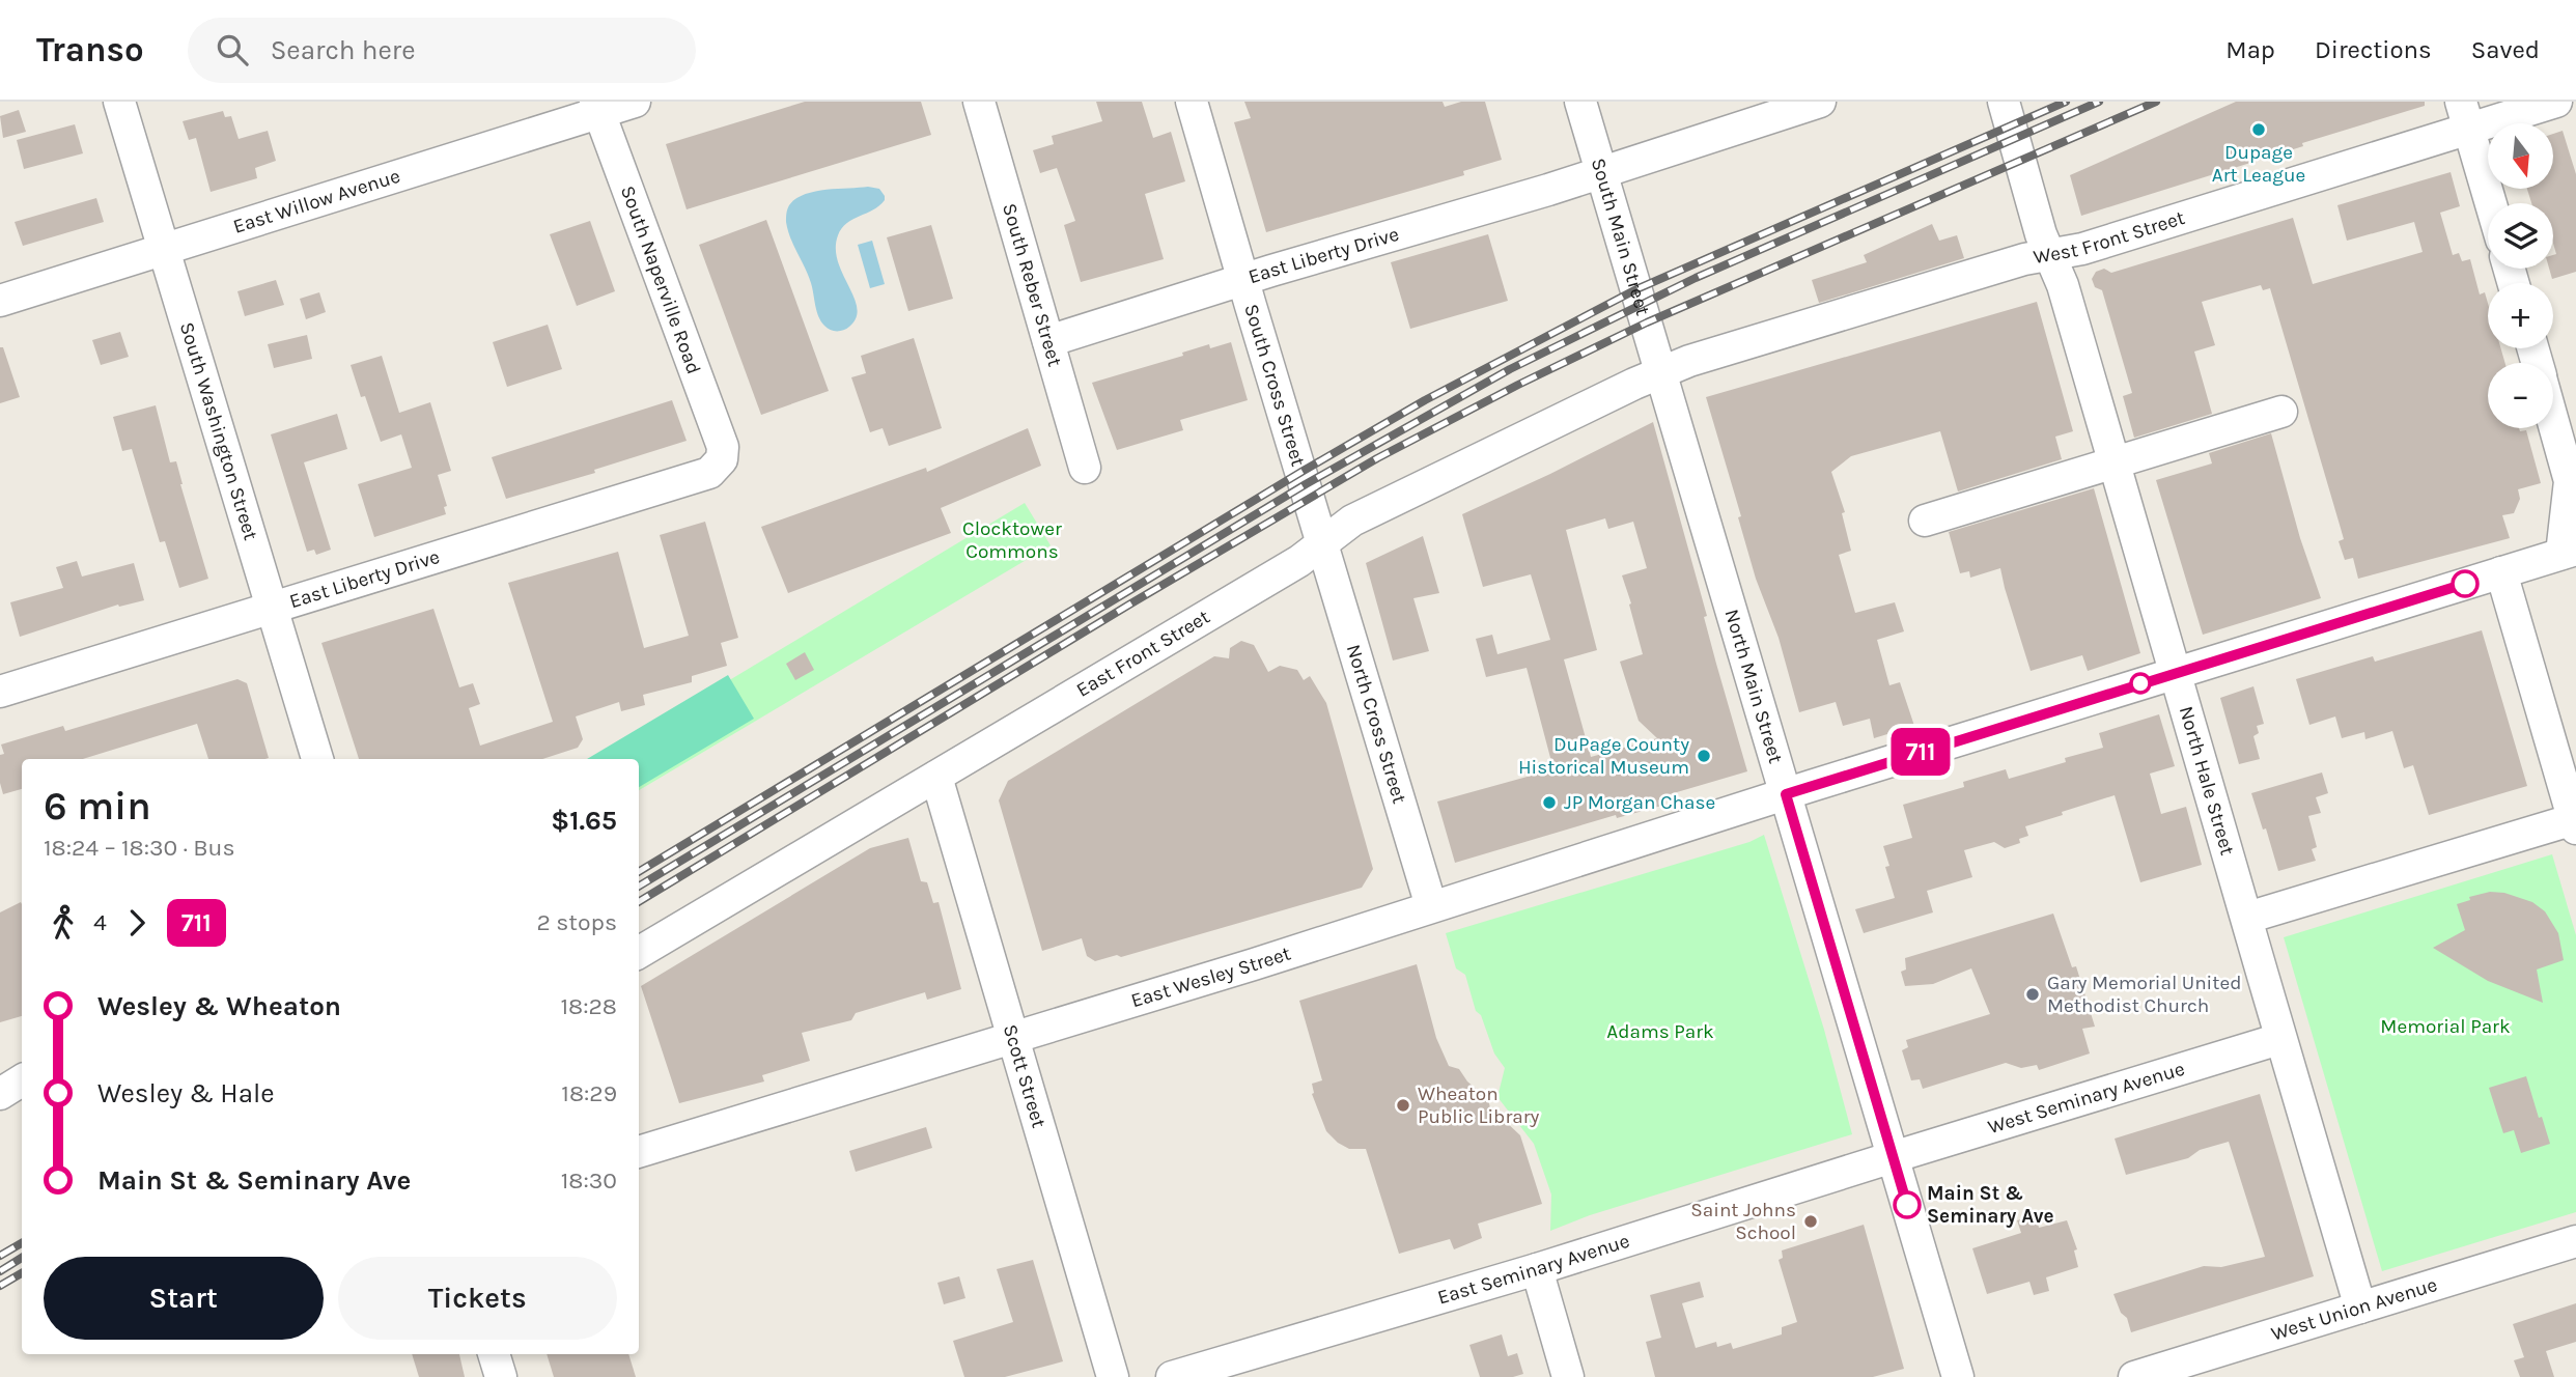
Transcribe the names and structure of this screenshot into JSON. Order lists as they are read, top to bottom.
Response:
{
  "streets": {
    "street": [
      "East Willow Avenue",
      "South Main Street",
      "West Front Street",
      "East Liberty Drive",
      "South Naperville Road",
      "South Reber Street",
      "South Cross Street",
      "South Washington Street",
      "East Front Street",
      "North Main Street",
      "North Cross Street",
      "North Hale Street",
      "East Wesley Street",
      "Scott Street",
      "West Seminary Avenue",
      "East Seminary Avenue",
      "West Union Avenue"
    ]
  },
  "crossings": [
    ["East Willow Avenue", "South Naperville Road"],
    ["East Willow Avenue", "South Washington Street"],
    ["South Main Street", "West Front Street"],
    ["South Main Street", "East Liberty Drive"],
    ["South Main Street", "East Front Street"],
    ["South Main Street", "North Main Street"],
    ["West Front Street", "East Front Street"],
    ["West Front Street", "North Main Street"],
    ["West Front Street", "North Hale Street"],
    ["East Liberty Drive", "South Naperville Road"],
    ["East Liberty Drive", "South Reber Street"],
    ["East Liberty Drive", "South Cross Street"],
    ["East Liberty Drive", "South Washington Street"],
    ["South Cross Street", "East Front Street"],
    ["South Cross Street", "North Cross Street"],
    ["East Front Street", "North Main Street"],
    ["East Front Street", "North Cross Street"],
    ["East Front Street", "Scott Street"],
    ["North Main Street", "East Wesley Street"],
    ["North Main Street", "West Seminary Avenue"],
    ["North Main Street", "East Seminary Avenue"],
    ["North Cross Street", "East Wesley Street"],
    ["North Hale Street", "East Wesley Street"],
    ["North Hale Street", "West Seminary Avenue"],
    ["North Hale Street", "West Union Avenue"],
    ["East Wesley Street", "Scott Street"],
    ["West Seminary Avenue", "East Seminary Avenue"]
  ],
  "parks": ["Clocktower Commons", "Memorial Park", "Adams Park"],
  "places": [
    "Dupage Art League",
    "DuPage County Historical Museum",
    "JP Morgan Chase",
    "Gary Memorial United Methodist Church",
    "Wheaton Public Library",
    "Main St & Seminary Ave",
    "Saint Johns School"
  ],
  "lines": ["bus line 711"],
  "north": "bottom",
  "page": {
    "header": "Transo",
    "search": "Search here",
    "nav": ["Map", "Directions", "Saved"],
    "on_map": "711",
    "map_buttons": ["+", "−"],
    "heading": ["6 min", "18:24 – 18:30 · Bus", "$1.65"],
    "legs": ["4", "711", "2 stops"],
    "list": [
      {
        "name": "Wesley & Wheaton",
        "value": "18:28"
      },
      {
        "name": "Wesley & Hale",
        "value": "18:29"
      },
      {
        "name": "Main St & Seminary Ave",
        "value": "18:30"
      }
    ],
    "buttons": ["Start", "Tickets"]
  }
}
